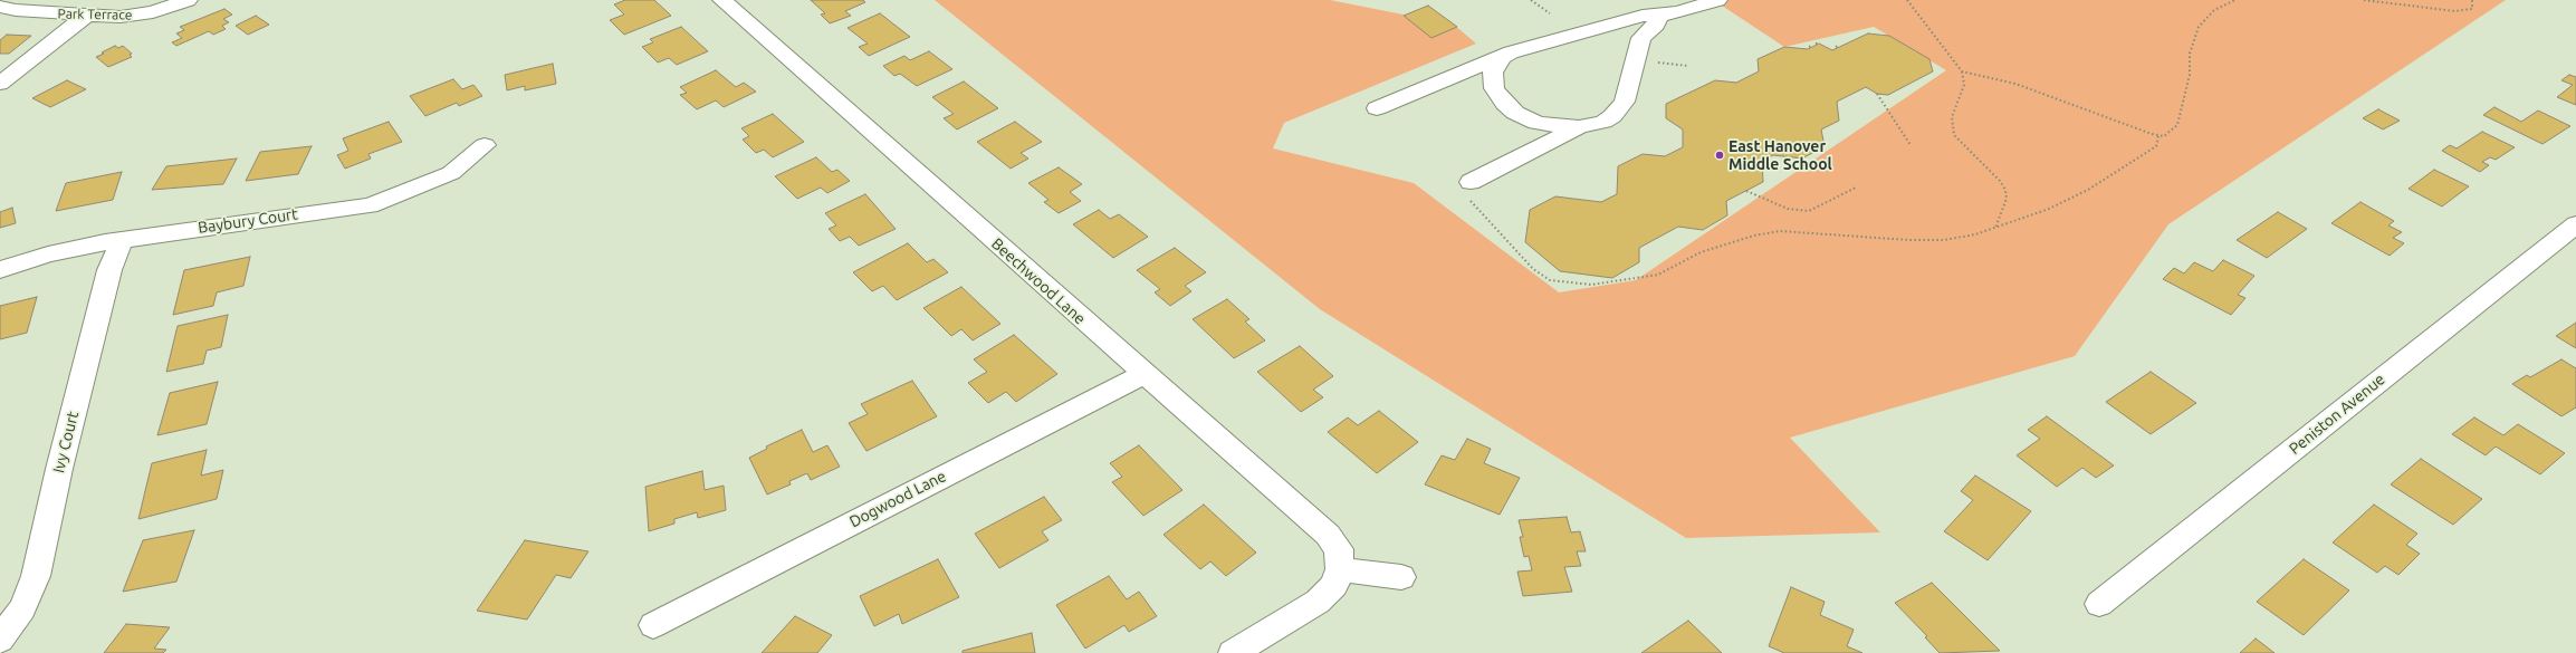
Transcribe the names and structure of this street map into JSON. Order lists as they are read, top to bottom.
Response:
{
  "streets": {
    "street": [
      "Park Terrace",
      "Baybury Court",
      "Beechwood Lane",
      "Peniston Avenue",
      "Ivy Court",
      "Dogwood Lane"
    ]
  },
  "crossings": [
    ["Baybury Court", "Ivy Court"],
    ["Beechwood Lane", "Dogwood Lane"]
  ],
  "places": ["East Hanover Middle School"]
}
